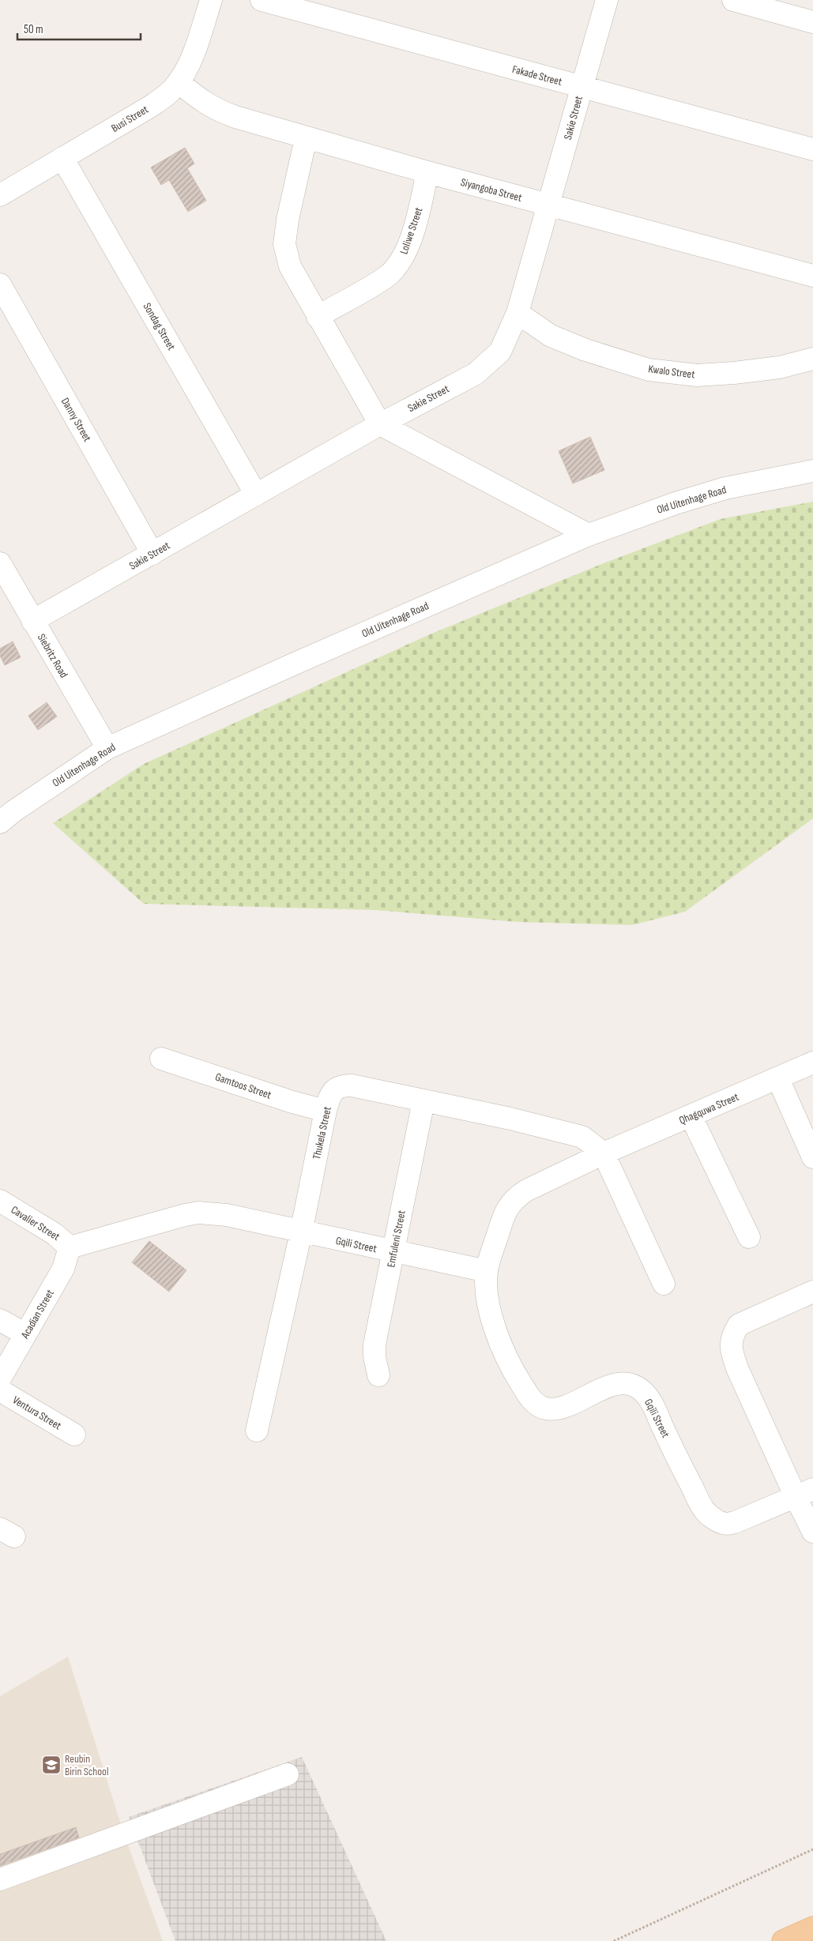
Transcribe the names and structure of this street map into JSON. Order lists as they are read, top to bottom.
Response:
{
  "streets": {
    "street": [
      "Fakade Street",
      "Sakie Street",
      "Busi Street",
      "Siyangoba Street",
      "Loliwe Street",
      "Sondag Street",
      "Kwalo Street",
      "Danny Street",
      "Old Uitenhage Road",
      "Siebritz Road",
      "Gamtoos Street",
      "Qhagquwa Street",
      "Thukela Street",
      "Cavalier Street",
      "Emfuleni Street",
      "Gqili Street",
      "Acadian Street",
      "Ventura Street"
    ]
  },
  "crossings": [
    ["Fakade Street", "Sakie Street"],
    ["Sakie Street", "Siyangoba Street"],
    ["Sakie Street", "Sondag Street"],
    ["Sakie Street", "Kwalo Street"],
    ["Sakie Street", "Danny Street"],
    ["Sakie Street", "Siebritz Road"],
    ["Busi Street", "Siyangoba Street"],
    ["Busi Street", "Sondag Street"],
    ["Siyangoba Street", "Loliwe Street"],
    ["Old Uitenhage Road", "Siebritz Road"],
    ["Gamtoos Street", "Thukela Street"],
    ["Qhagquwa Street", "Thukela Street"],
    ["Qhagquwa Street", "Gqili Street"],
    ["Thukela Street", "Emfuleni Street"],
    ["Thukela Street", "Gqili Street"],
    ["Cavalier Street", "Gqili Street"],
    ["Cavalier Street", "Acadian Street"],
    ["Emfuleni Street", "Gqili Street"],
    ["Gqili Street", "Acadian Street"]
  ],
  "places": {
    "school or university": ["Reubin Birin School"]
  },
  "scale_bar": "50 m"
}
